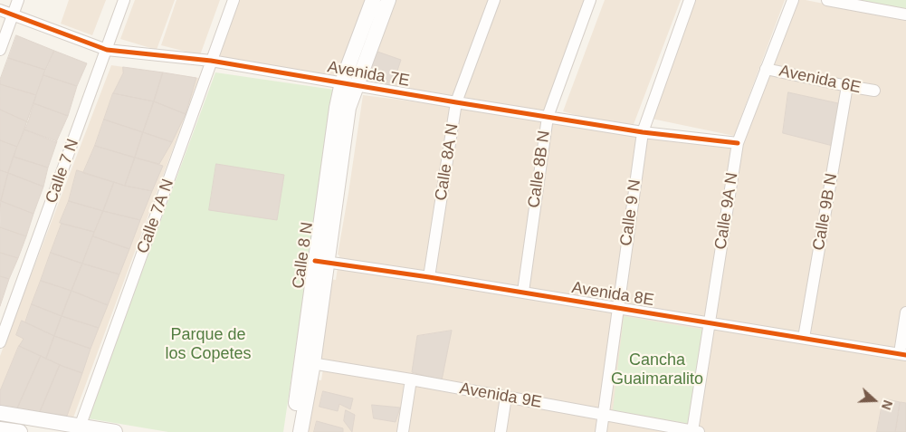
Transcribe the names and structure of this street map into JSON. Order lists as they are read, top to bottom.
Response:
{
  "streets": {
    "street": [
      "Avenida 7E",
      "Avenida 6E",
      "Calle 8A N",
      "Calle 8B N",
      "Calle 7 N",
      "Calle 9A N",
      "Calle 9B N",
      "Calle 9 N",
      "Calle 7A N",
      "Calle 8 N",
      "Avenida 8E",
      "Avenida 9E"
    ]
  },
  "crossings": [
    ["Avenida 7E", "Calle 8A N"],
    ["Avenida 7E", "Calle 8B N"],
    ["Avenida 7E", "Calle 7 N"],
    ["Avenida 7E", "Calle 9A N"],
    ["Avenida 7E", "Calle 9 N"],
    ["Avenida 7E", "Calle 7A N"],
    ["Avenida 7E", "Calle 8 N"],
    ["Avenida 6E", "Calle 9A N"],
    ["Avenida 6E", "Calle 9B N"],
    ["Calle 8A N", "Avenida 8E"],
    ["Calle 8B N", "Avenida 8E"],
    ["Calle 9A N", "Avenida 8E"],
    ["Calle 9A N", "Avenida 9E"],
    ["Calle 9B N", "Avenida 8E"],
    ["Calle 9 N", "Avenida 8E"],
    ["Calle 9 N", "Avenida 9E"],
    ["Calle 8 N", "Avenida 8E"],
    ["Calle 8 N", "Avenida 9E"]
  ],
  "parks": ["Parque de los Copetes", "Cancha Guaimaralito"],
  "north": "right"
}
